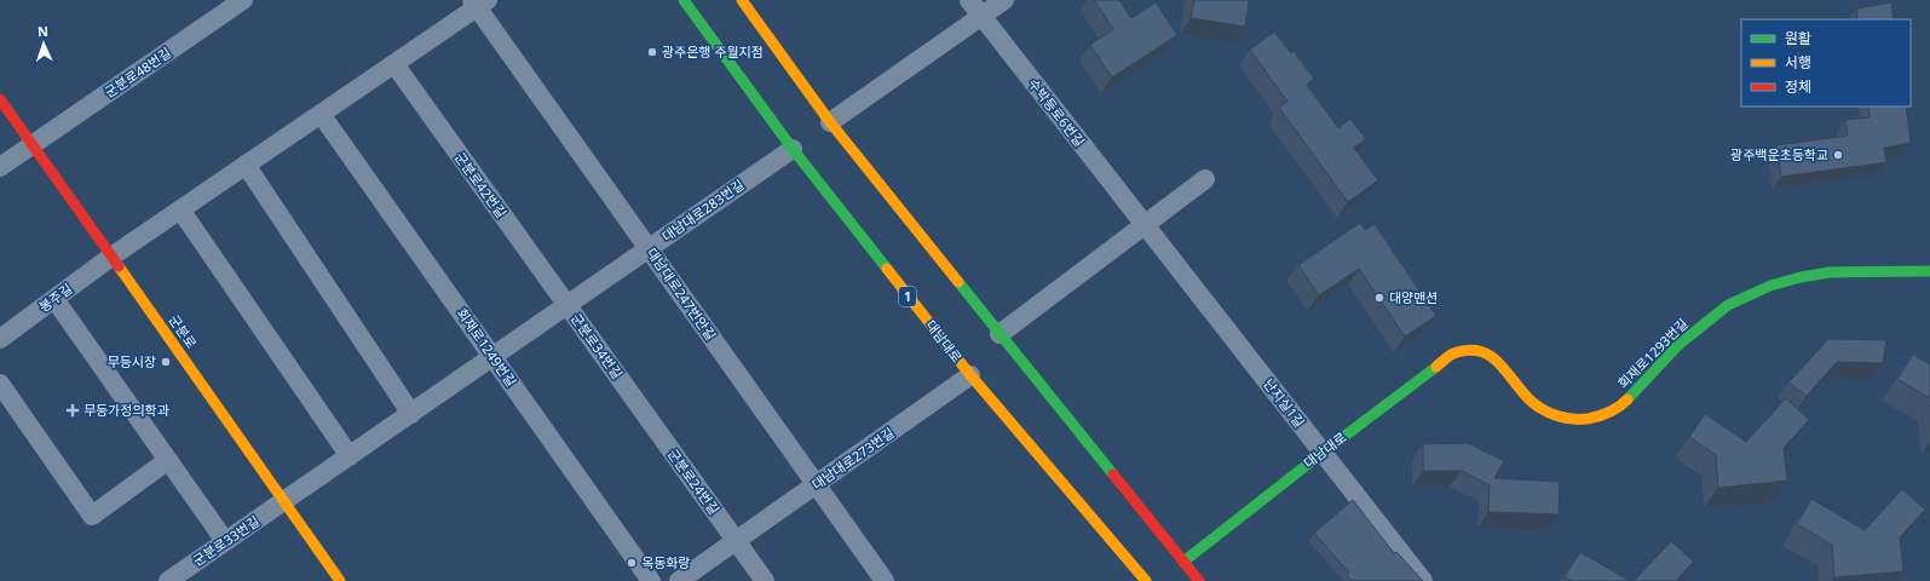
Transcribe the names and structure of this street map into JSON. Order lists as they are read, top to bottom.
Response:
{
  "streets": {
    "main road": [
      "1",
      "군분로",
      "대남대로",
      "회재로1293번길"
    ],
    "street": [
      "군분로48번길",
      "수박등로6번길",
      "군분로42번길",
      "대남대로283번길",
      "대남대로247번안길",
      "봉주길",
      "군분로34번길",
      "회재로1249번길",
      "난지실1길",
      "대남대로273번길",
      "군분로24번길",
      "군분로33번길"
    ]
  },
  "crossings": [
    ["군분로48번길", "군분로"],
    ["수박등로6번길", "난지실1길"],
    ["군분로42번길", "대남대로283번길"],
    ["군분로42번길", "군분로34번길"],
    ["대남대로283번길", "대남대로247번안길"],
    ["대남대로283번길", "대남대로"],
    ["대남대로283번길", "군분로34번길"],
    ["대남대로247번안길", "대남대로273번길"],
    ["봉주길", "군분로"],
    ["군분로", "군분로34번길"],
    ["군분로", "군분로33번길"],
    ["대남대로", "회재로1293번길"],
    ["대남대로", "난지실1길"],
    ["대남대로", "대남대로273번길"],
    ["군분로34번길", "회재로1249번길"],
    ["군분로34번길", "군분로24번길"],
    ["군분로34번길", "군분로33번길"],
    ["대남대로273번길", "군분로24번길"]
  ],
  "places": {
    "other": [
      "광주은행 주월지점",
      "광주백운초등학교",
      "대양맨션",
      "무등시장",
      "옥동화랑"
    ],
    "health": ["무등가정의학과"]
  },
  "legend": ["원활", "서행", "정체"],
  "north": "top"
}
